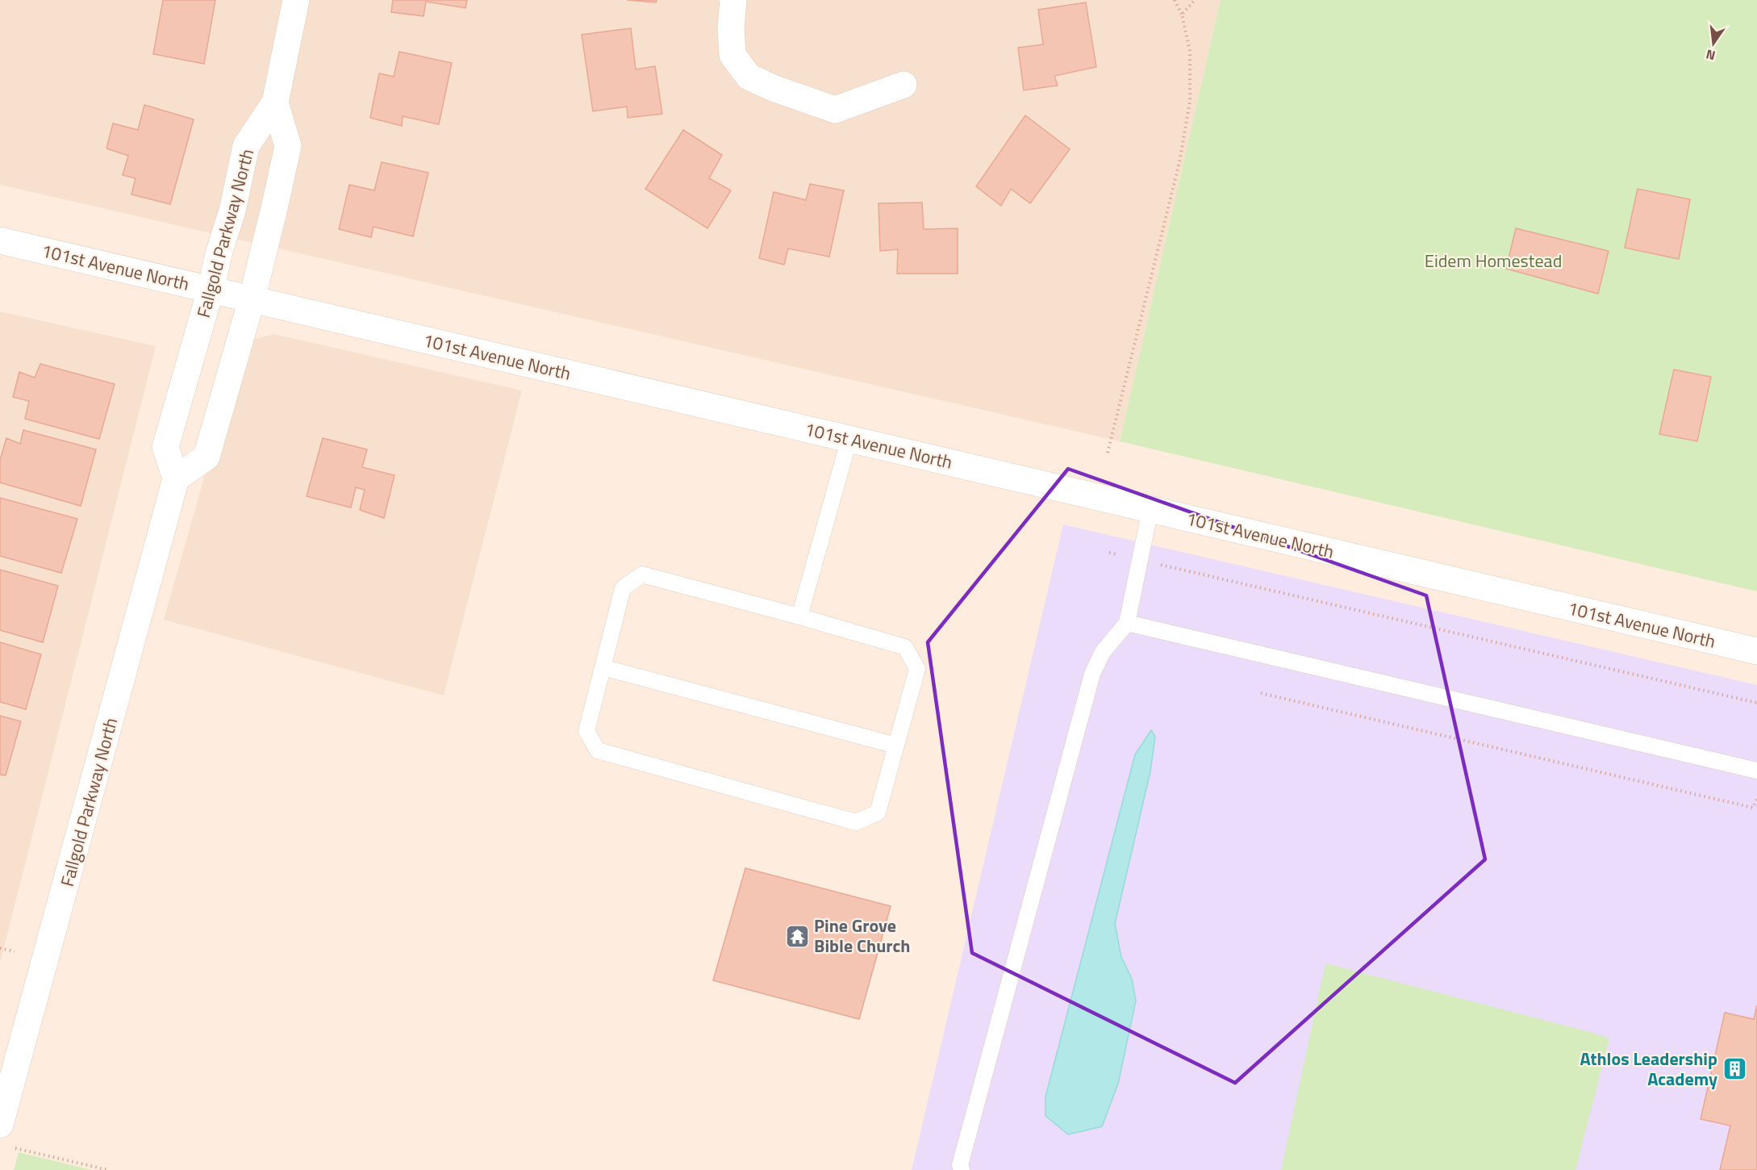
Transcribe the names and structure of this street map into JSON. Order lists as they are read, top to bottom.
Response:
{
  "streets": {
    "street": ["Fallgold Parkway North", "101st Avenue North"]
  },
  "crossings": [
    ["Fallgold Parkway North", "101st Avenue North"]
  ],
  "parks": ["Eidem Homestead"],
  "places": {
    "temple": ["Pine Grove Bible Church"],
    "building": ["Athlos Leadership Academy"]
  },
  "north": "bottom"
}
